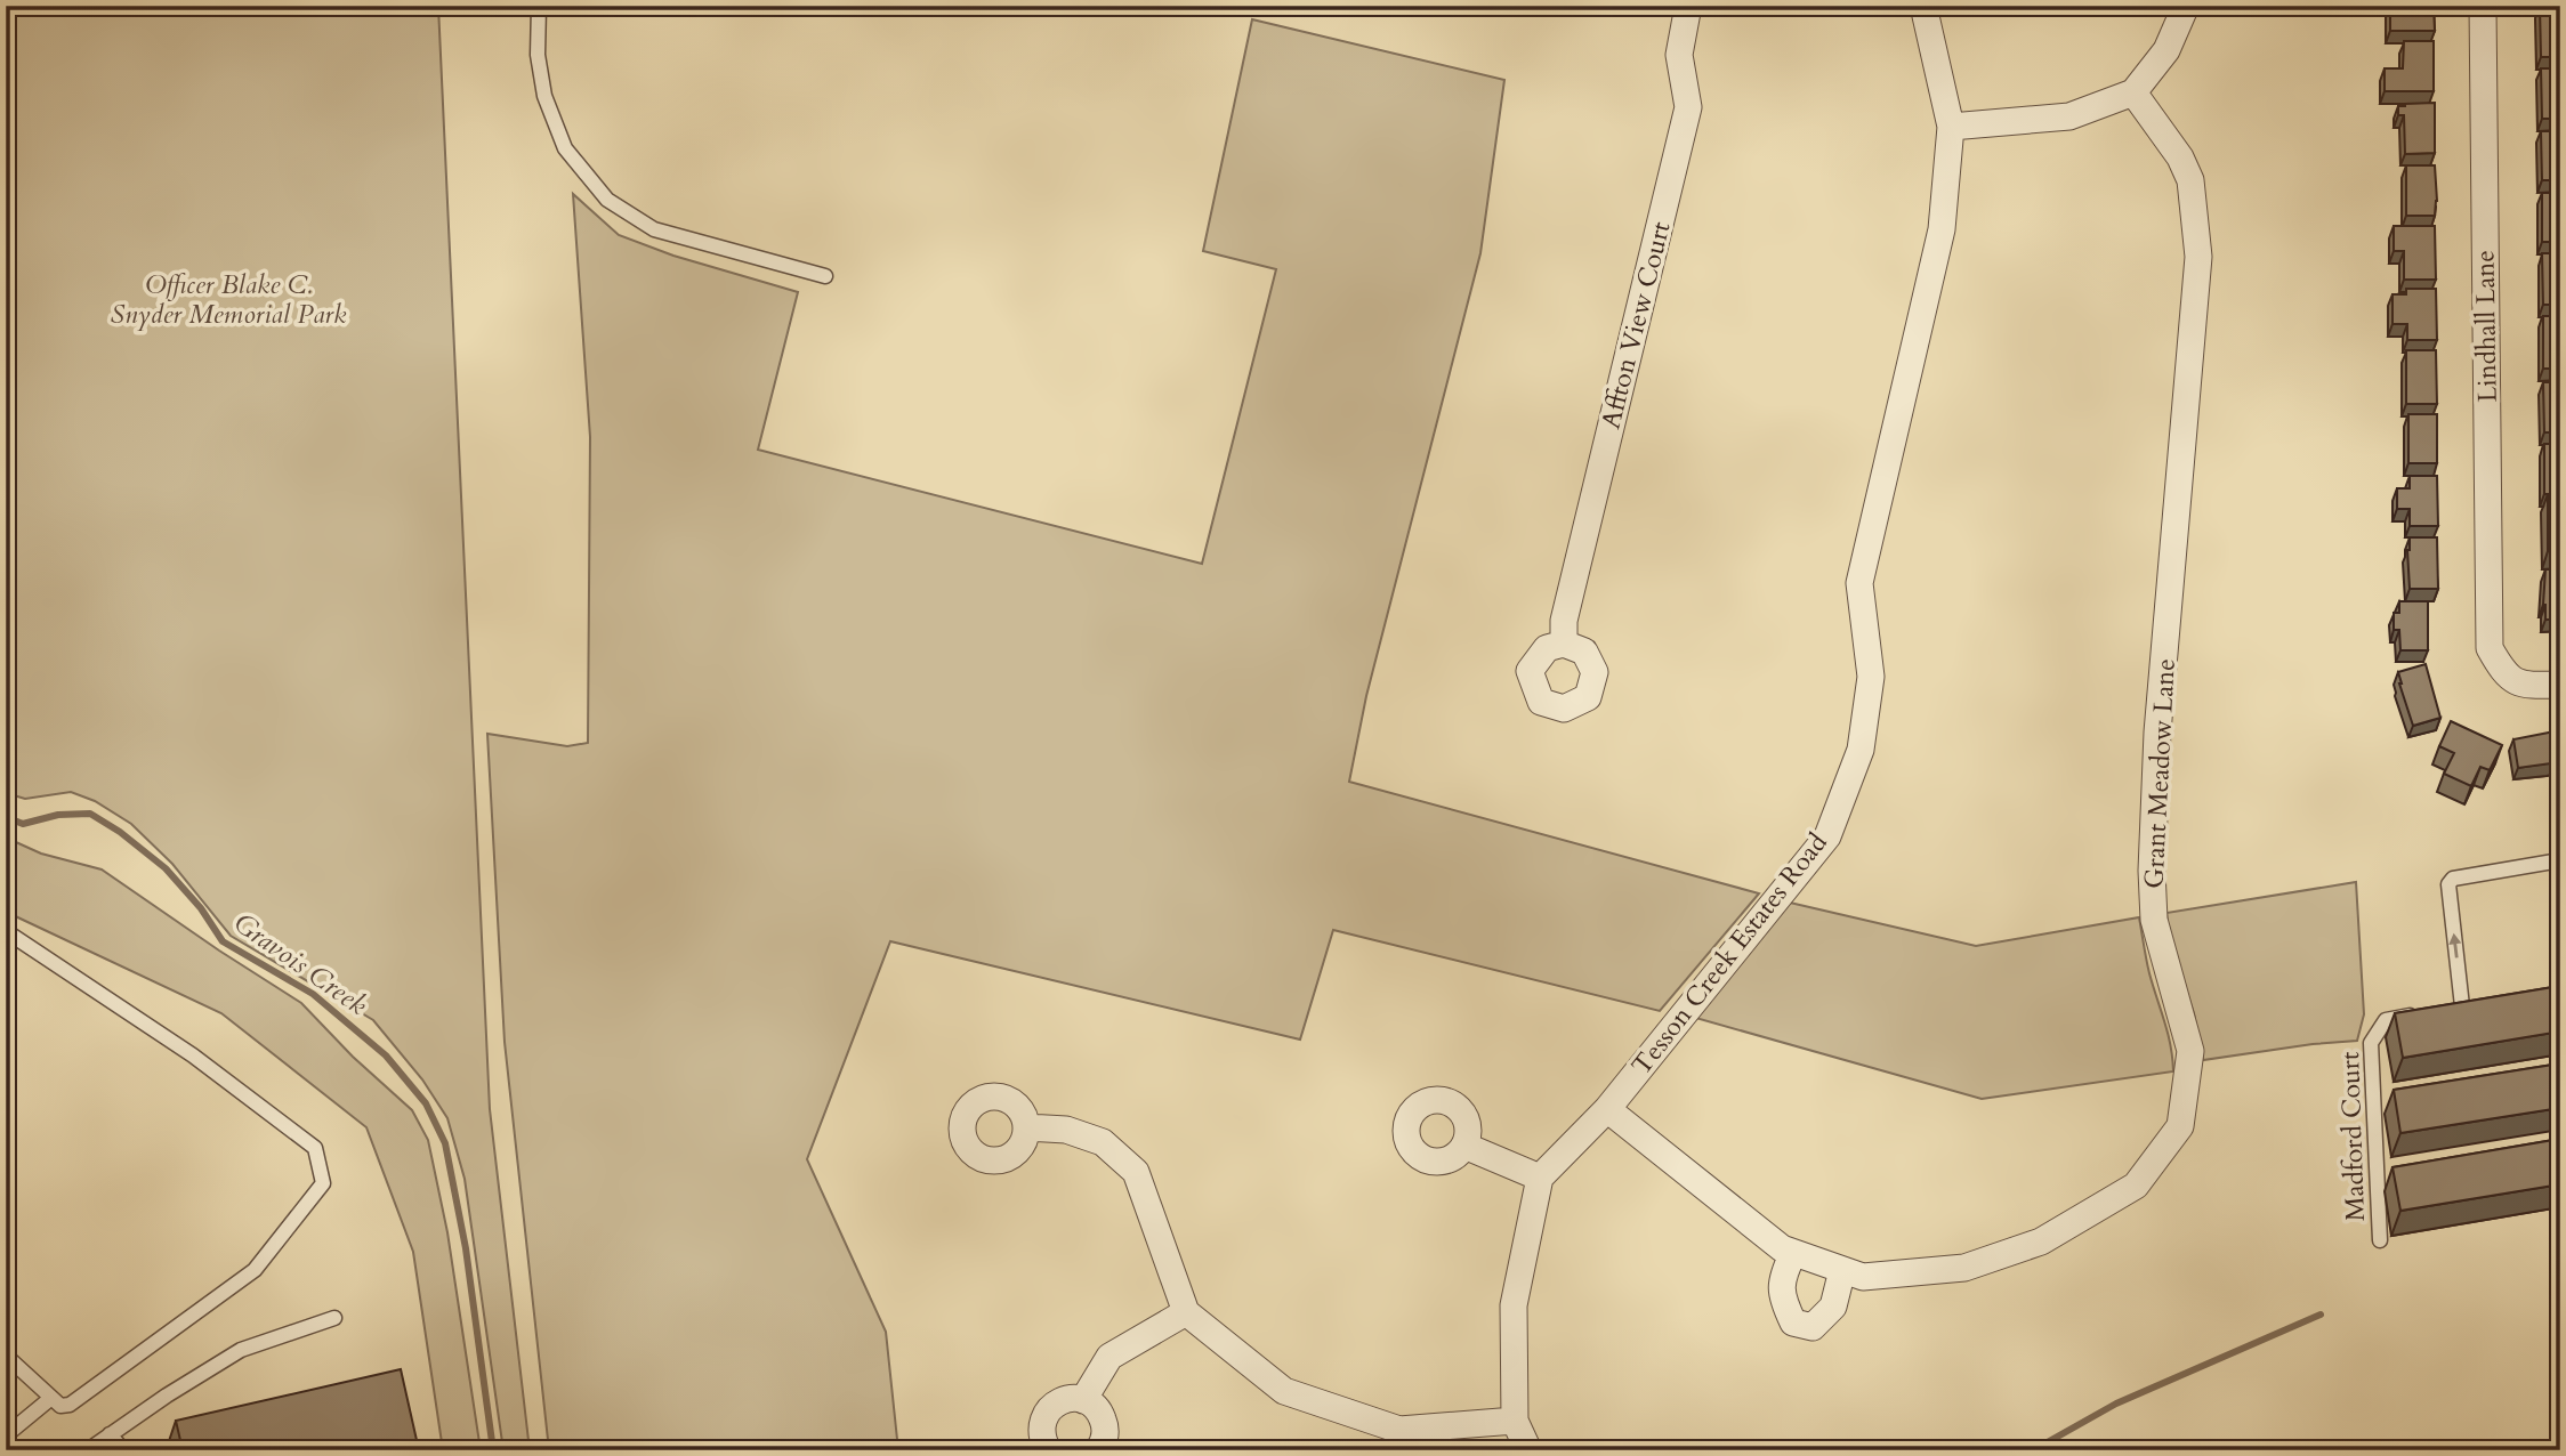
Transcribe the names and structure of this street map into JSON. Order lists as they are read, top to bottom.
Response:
{
  "streets": {
    "street": [
      "Affton View Court",
      "Lindhall Lane",
      "Grant Meadow Lane",
      "Tesson Creek Estates Road"
    ],
    "lane": ["Madford Court"]
  },
  "crossings": [
    ["Grant Meadow Lane", "Tesson Creek Estates Road"]
  ],
  "water": ["Gravois Creek"],
  "parks": ["Officer Blake C. Snyder Memorial Park"]
}
